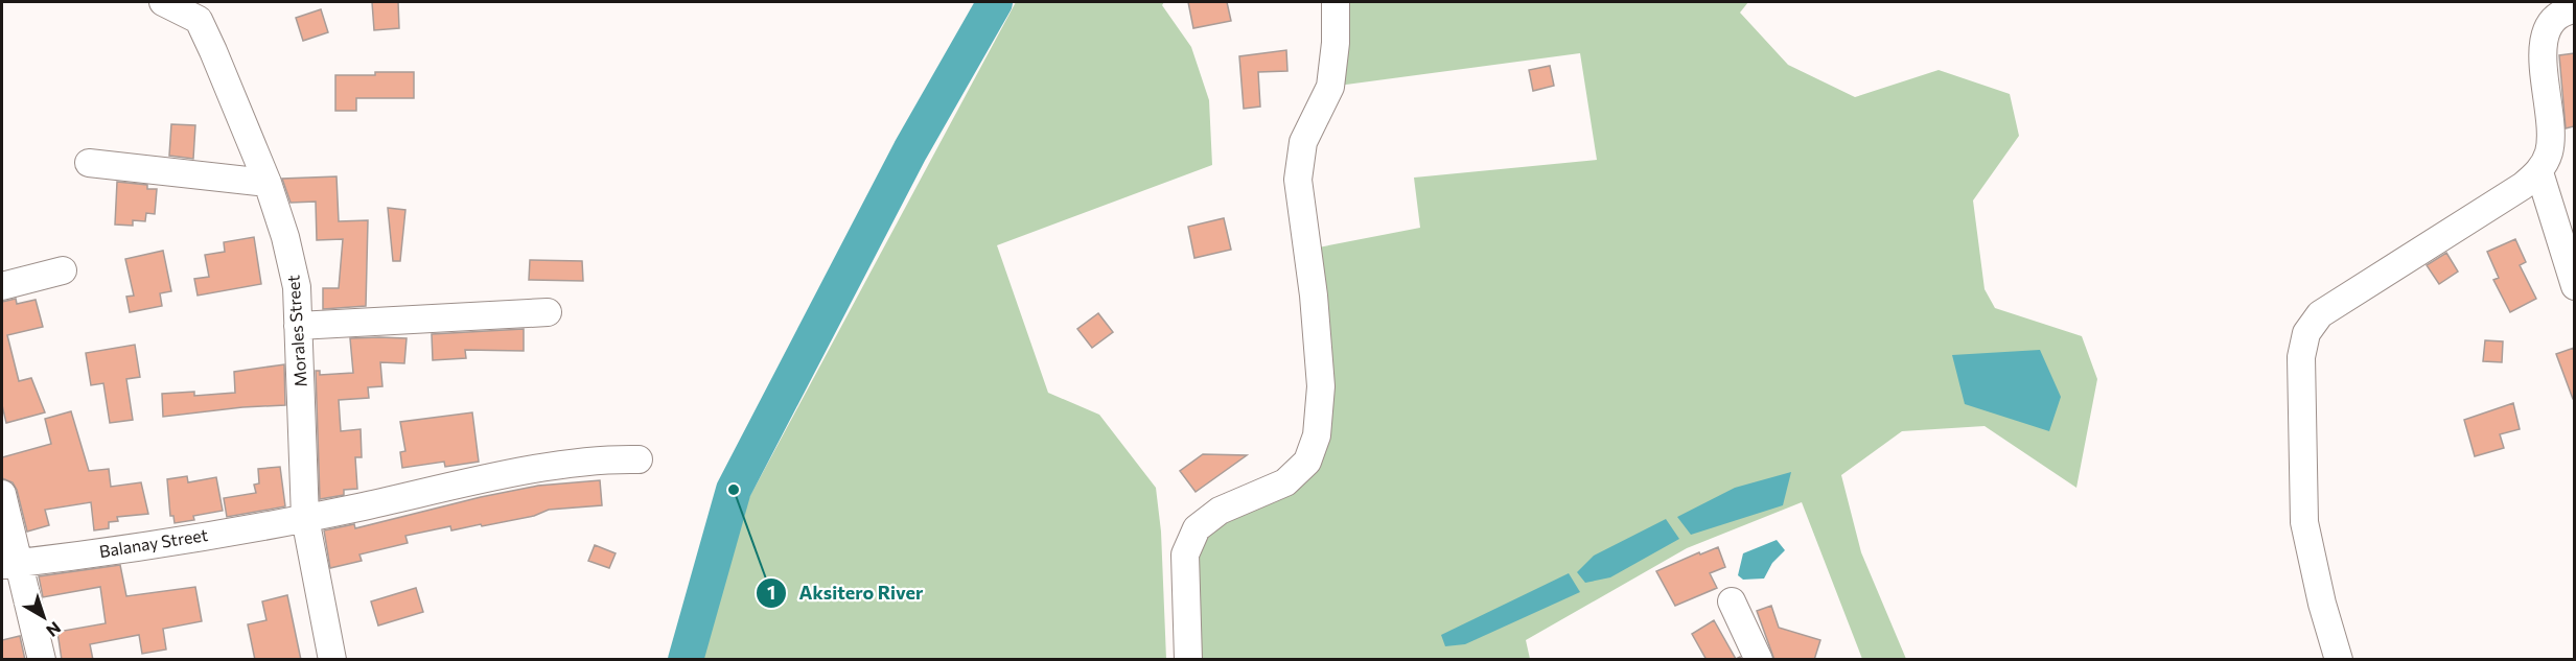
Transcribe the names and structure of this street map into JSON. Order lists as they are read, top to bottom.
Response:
{
  "streets": {
    "street": ["Morales Street", "Balanay Street"]
  },
  "crossings": [
    ["Morales Street", "Balanay Street"]
  ],
  "places": ["Aksitero River"],
  "north": "bottom right"
}
